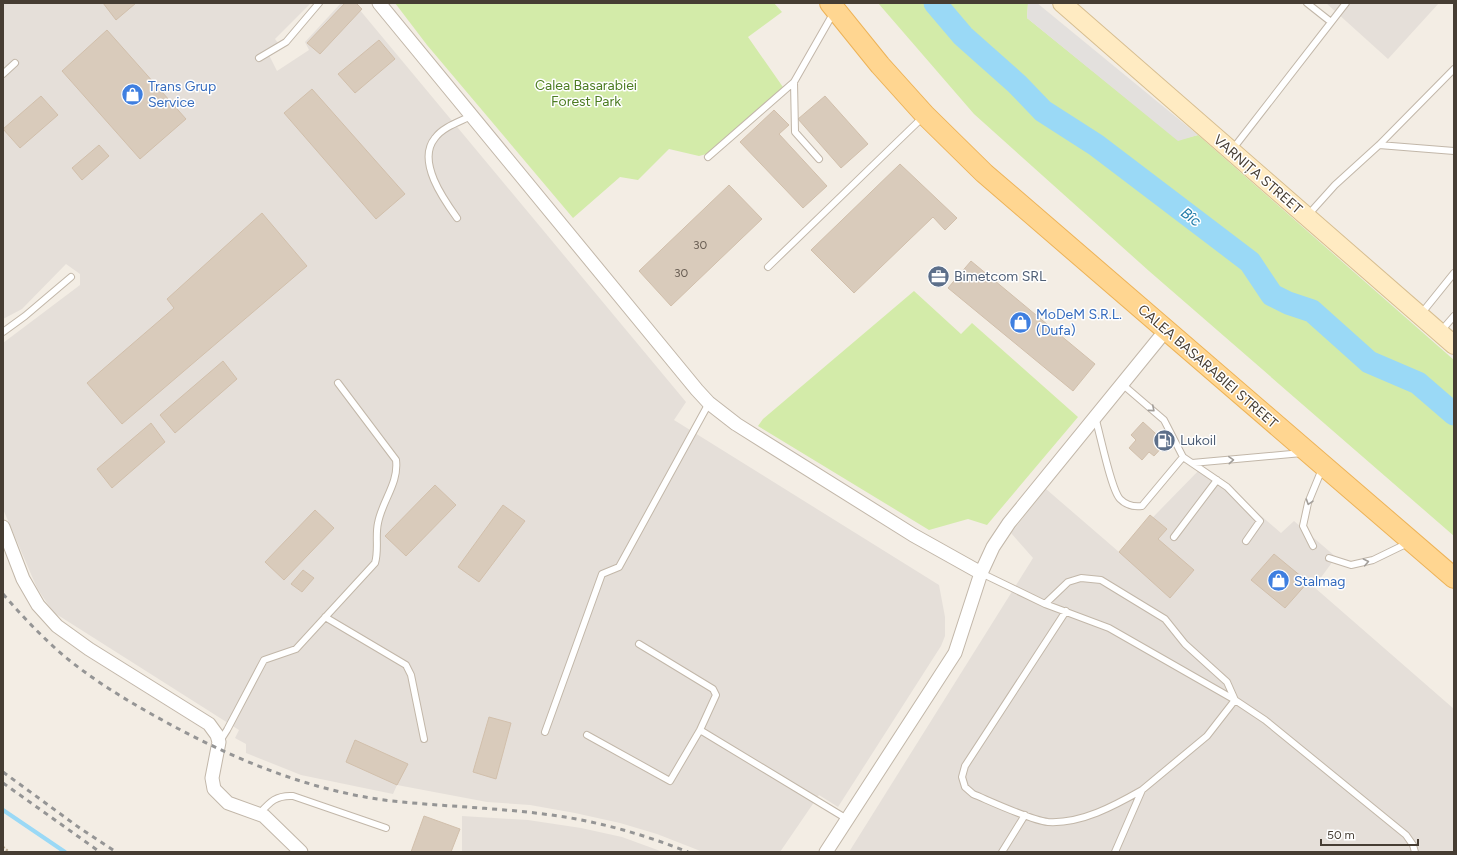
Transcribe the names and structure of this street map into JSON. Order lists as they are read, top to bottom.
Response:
{
  "streets": {
    "main road": ["CALEA BASARABIEI STREET"],
    "street": ["VARNIȚA STREET"]
  },
  "water": ["Bîc"],
  "parks": ["Calea Basarabiei Forest Park"],
  "places": {
    "shop": ["Trans Grup Service", "MoDeM S.R.L. (Dufa)", "Stalmag"],
    "office": ["Bimetcom SRL"],
    "fuel station": ["Lukoil"]
  },
  "house_numbers": ["30", "30"],
  "scale_bar": "50 m"
}
